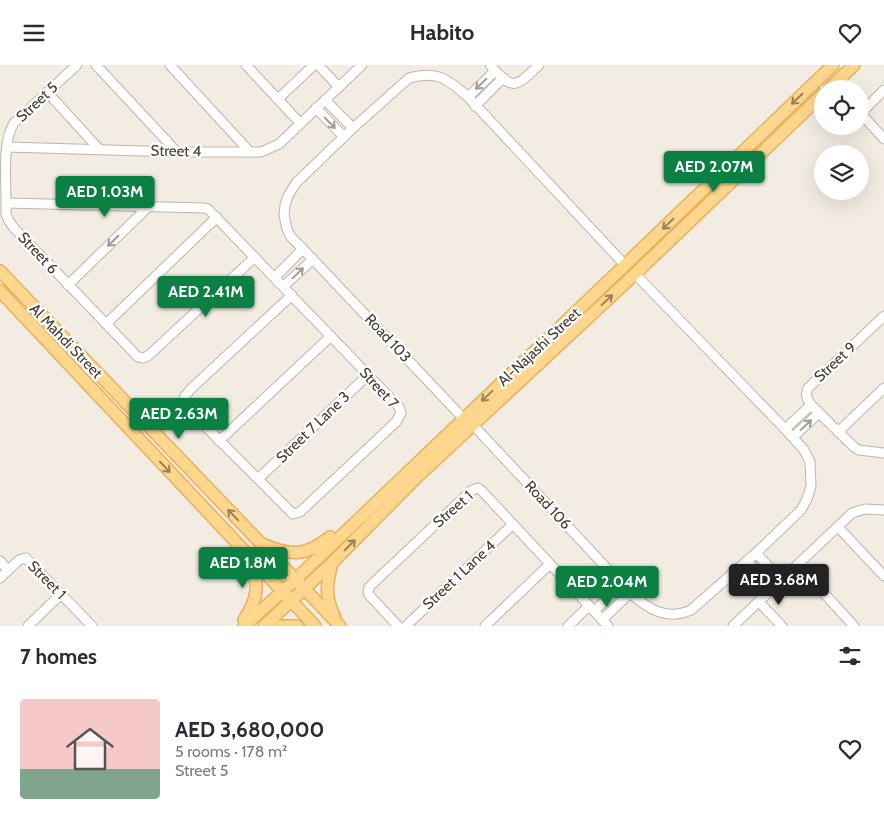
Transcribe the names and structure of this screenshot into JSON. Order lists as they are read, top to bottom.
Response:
{
  "streets": {
    "main road": ["Al Mahdi Street", "Al-Najashi Street"],
    "street": [
      "Street 5",
      "Street 4",
      "Street 6",
      "Road 103",
      "Street 9",
      "Street 7",
      "Street 7 Lane 3",
      "Road 106",
      "Street 1",
      "Street 1 Lane 4"
    ]
  },
  "crossings": [
    ["Street 5", "Street 4"],
    ["Street 5", "Street 6"],
    ["Road 103", "Al-Najashi Street"],
    ["Al Mahdi Street", "Al-Najashi Street"],
    ["Al-Najashi Street", "Road 106"],
    ["Street 7", "Street 7 Lane 3"],
    ["Street 1", "Street 1 Lane 4"]
  ],
  "page": {
    "header": "Habito",
    "price": [
      "AED 2.07M",
      "AED 1.03M",
      "AED 2.41M",
      "AED 2.63M",
      "AED 1.8M",
      "AED 3.68M",
      "AED 2.04M"
    ],
    "heading": "7 homes",
    "list": [
      {
        "name": "AED 3,680,000",
        "note": "5 rooms · 178 m² · Street 5"
      }
    ]
  }
}
